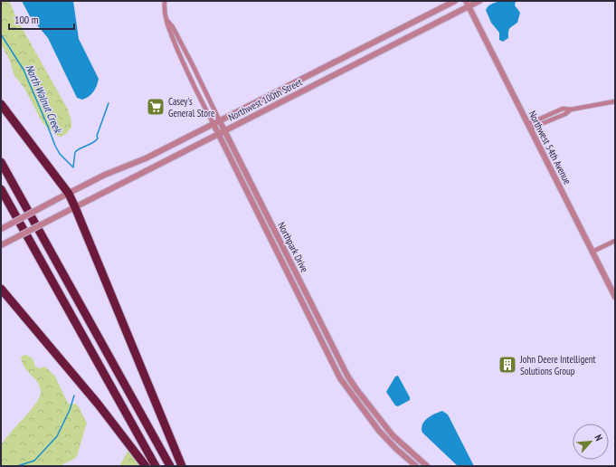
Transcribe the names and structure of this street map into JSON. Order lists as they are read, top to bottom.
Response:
{
  "streets": {
    "street": ["Northwest 100th Street", "Northwest 54th Avenue", "Northpark Drive"]
  },
  "crossings": [
    ["Northwest 100th Street", "Northwest 54th Avenue"],
    ["Northwest 100th Street", "Northpark Drive"]
  ],
  "water": ["North Walnut Creek"],
  "places": {
    "supermarket": ["Casey's General Store"],
    "building": ["John Deere Intelligent Solutions Group"]
  },
  "scale_bar": "100 m",
  "north": "top right"
}
